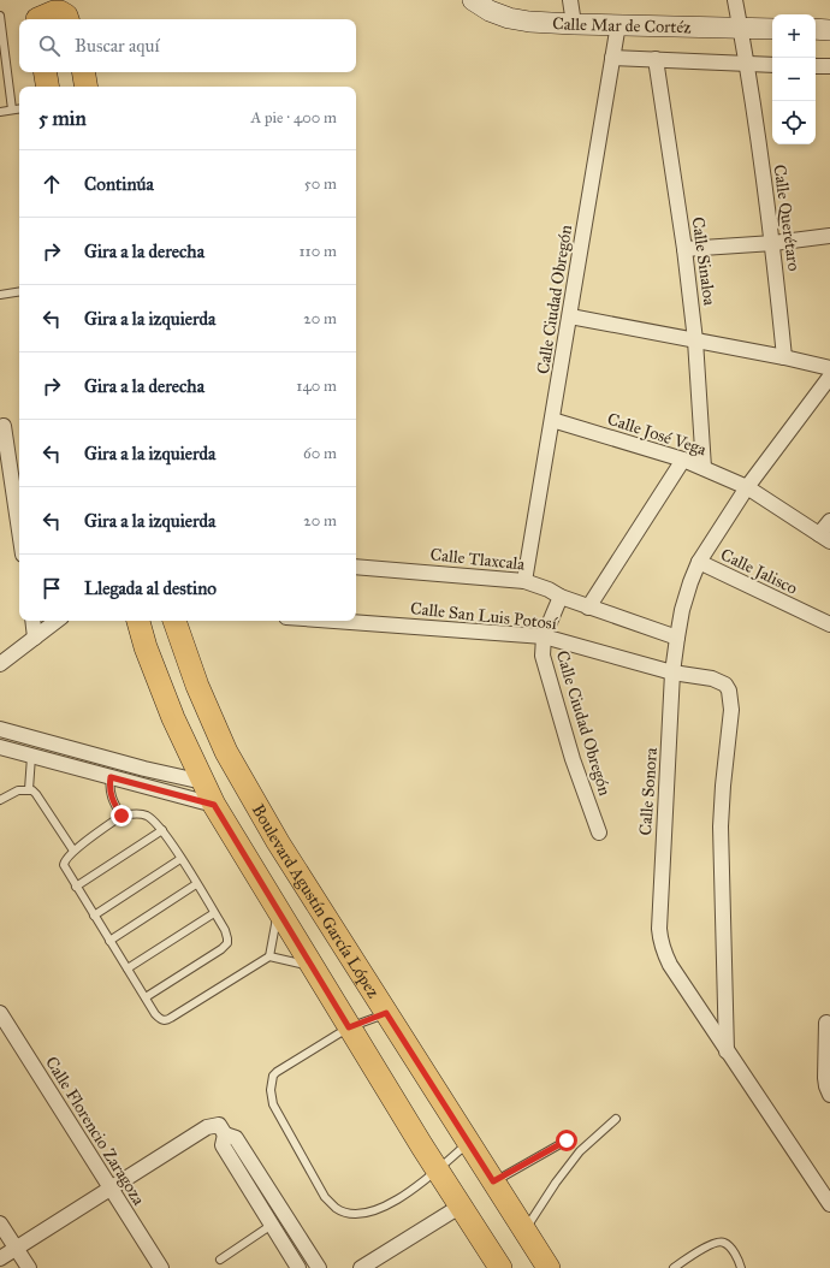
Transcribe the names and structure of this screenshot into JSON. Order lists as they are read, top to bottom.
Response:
{
  "streets": {
    "main road": ["Boulevard Agustín García López"],
    "street": [
      "Calle Mar de Cortéz",
      "Calle Querétaro",
      "Calle Sinaloa",
      "Calle Ciudad Obregón",
      "Calle José Vega",
      "Calle Tlaxcala",
      "Calle Jalisco",
      "Calle San Luis Potosí",
      "Calle Sonora",
      "Calle Florencio Zaragoza"
    ]
  },
  "crossings": [
    ["Calle Mar de Cortéz", "Calle Querétaro"],
    ["Calle Mar de Cortéz", "Calle Ciudad Obregón"],
    ["Calle Sinaloa", "Calle José Vega"],
    ["Calle Ciudad Obregón", "Calle José Vega"],
    ["Calle Ciudad Obregón", "Calle Tlaxcala"],
    ["Calle Ciudad Obregón", "Calle San Luis Potosí"],
    ["Calle José Vega", "Calle Sonora"],
    ["Calle Tlaxcala", "Calle Sonora"],
    ["Calle Jalisco", "Calle Sonora"],
    ["Calle San Luis Potosí", "Calle Sonora"]
  ],
  "page": {
    "map_buttons": ["+", "−"],
    "search": "Buscar aquí",
    "heading": ["5 min", "A pie · 400 m"],
    "list": [
      ["Continúa", "50 m"],
      ["Gira a la derecha", "110 m"],
      ["Gira a la izquierda", "20 m"],
      ["Gira a la derecha", "140 m"],
      ["Gira a la izquierda", "60 m"],
      ["Gira a la izquierda", "20 m"],
      "Llegada al destino"
    ]
  }
}
